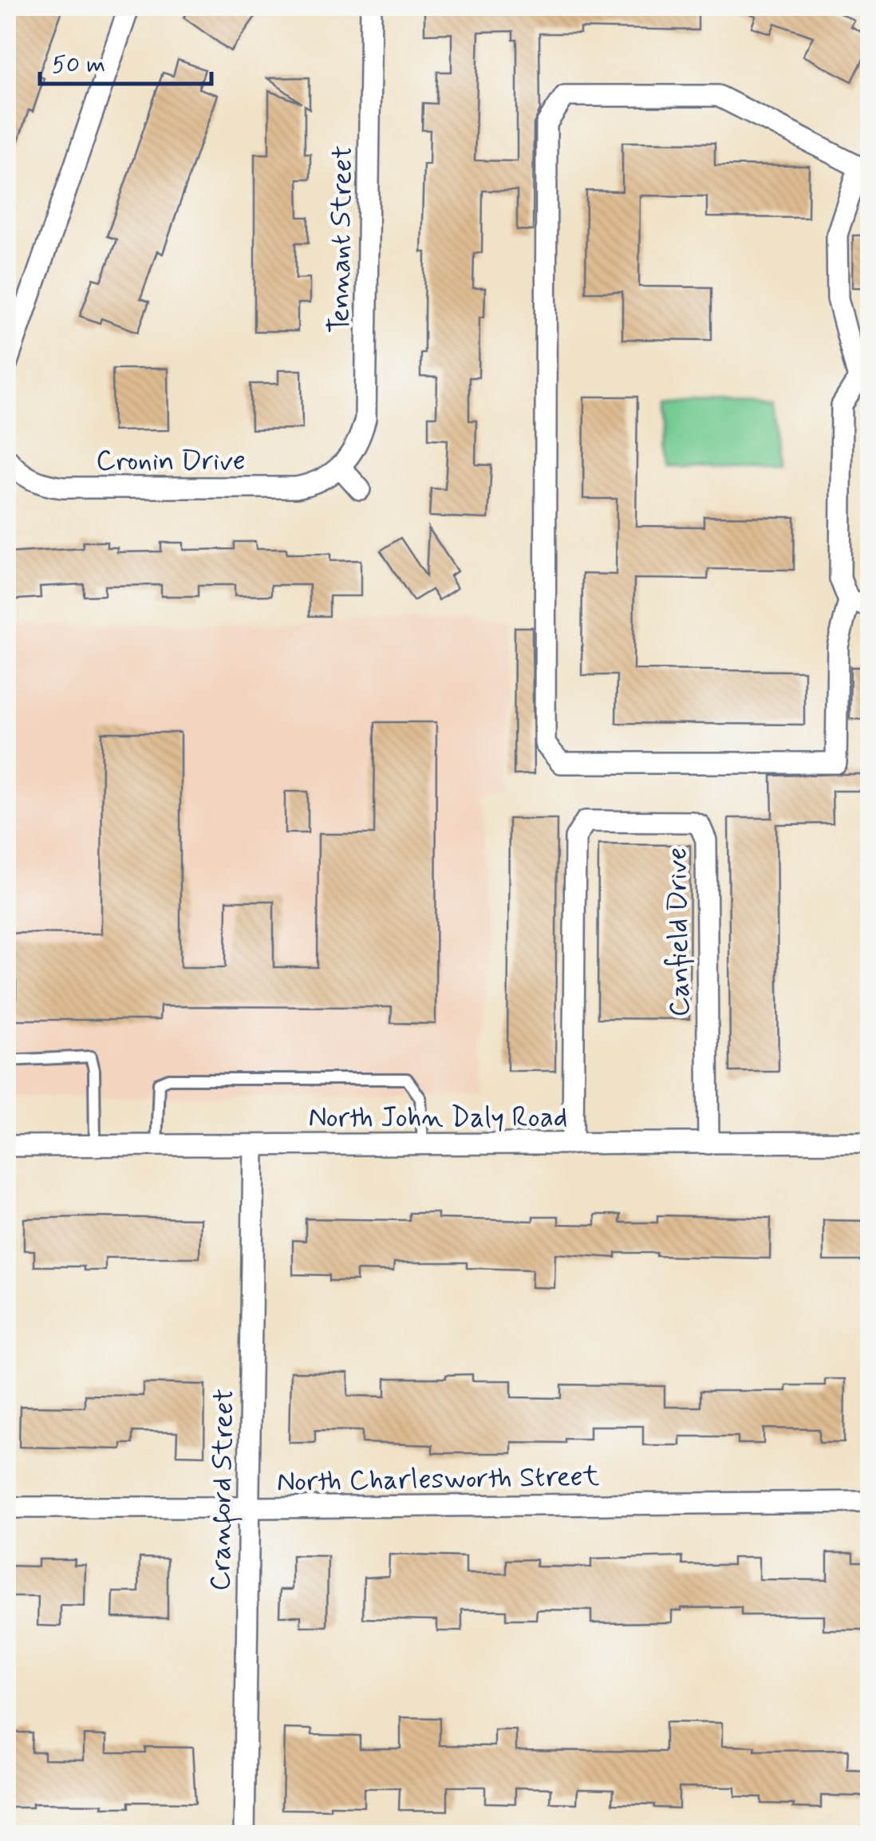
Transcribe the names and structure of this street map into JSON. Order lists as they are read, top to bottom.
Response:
{
  "streets": {
    "street": [
      "Tennant Street",
      "Cronin Drive",
      "Canfield Drive",
      "North John Daly Road",
      "North Charlesworth Street",
      "Cranford Street"
    ]
  },
  "crossings": [
    ["Tennant Street", "Cronin Drive"],
    ["Canfield Drive", "North John Daly Road"],
    ["North John Daly Road", "Cranford Street"],
    ["North Charlesworth Street", "Cranford Street"]
  ],
  "scale_bar": "50 m"
}
